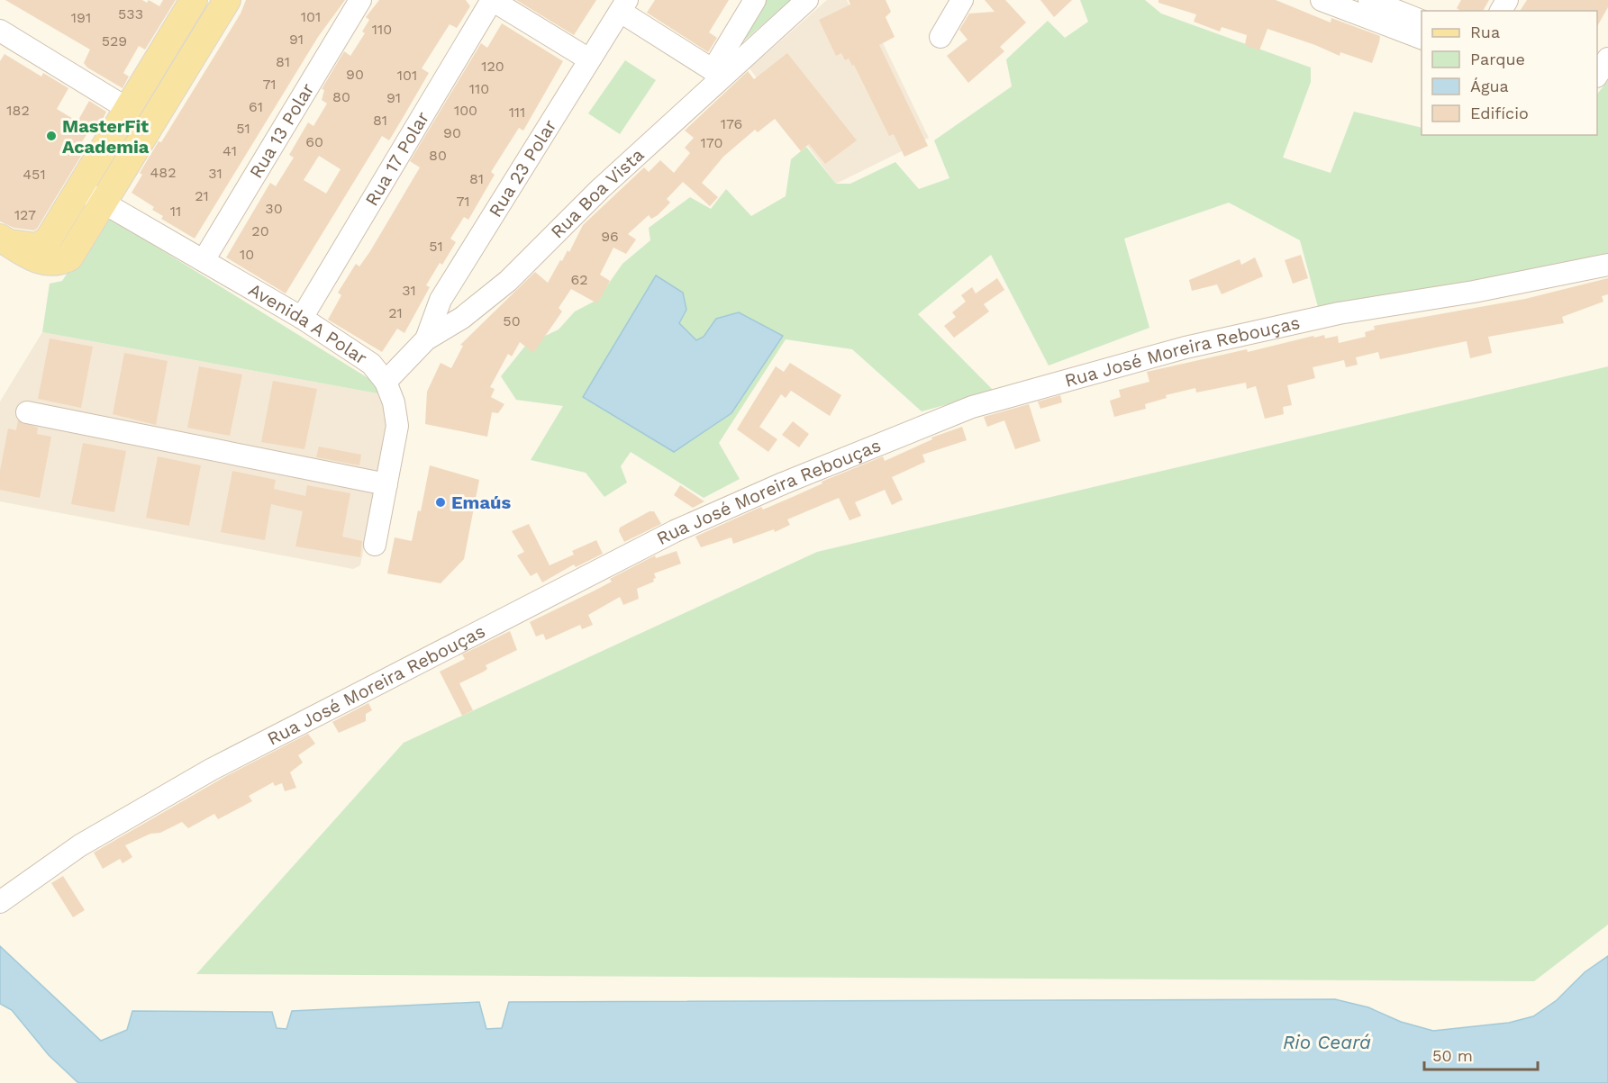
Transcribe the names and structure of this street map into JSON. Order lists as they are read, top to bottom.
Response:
{
  "streets": {
    "street": [
      "Rua 13 Polar",
      "Rua 17 Polar",
      "Rua 23 Polar",
      "Rua Boa Vista",
      "Avenida A Polar",
      "Rua José Moreira Rebouças"
    ]
  },
  "crossings": [
    ["Rua 13 Polar", "Avenida A Polar"],
    ["Rua 17 Polar", "Avenida A Polar"],
    ["Rua 23 Polar", "Rua Boa Vista"],
    ["Rua Boa Vista", "Avenida A Polar"]
  ],
  "water": ["Rio Ceará"],
  "places": ["MasterFit Academia", "Emaús"],
  "house_numbers": [
    "533",
    "101",
    "191",
    "110",
    "91",
    "529",
    "81",
    "120",
    "90",
    "101",
    "71",
    "110",
    "80",
    "91",
    "61",
    "182",
    "100",
    "111",
    "81",
    "176",
    "51",
    "90",
    "60",
    "170",
    "41",
    "80",
    "482",
    "31",
    "451",
    "81",
    "21",
    "71",
    "30",
    "11",
    "127",
    "20",
    "96",
    "51",
    "10",
    "62",
    "31",
    "21",
    "50"
  ],
  "legend": [
    "Rua",
    "Parque",
    "Água",
    "Edifício"
  ],
  "scale_bar": "50 m"
}
